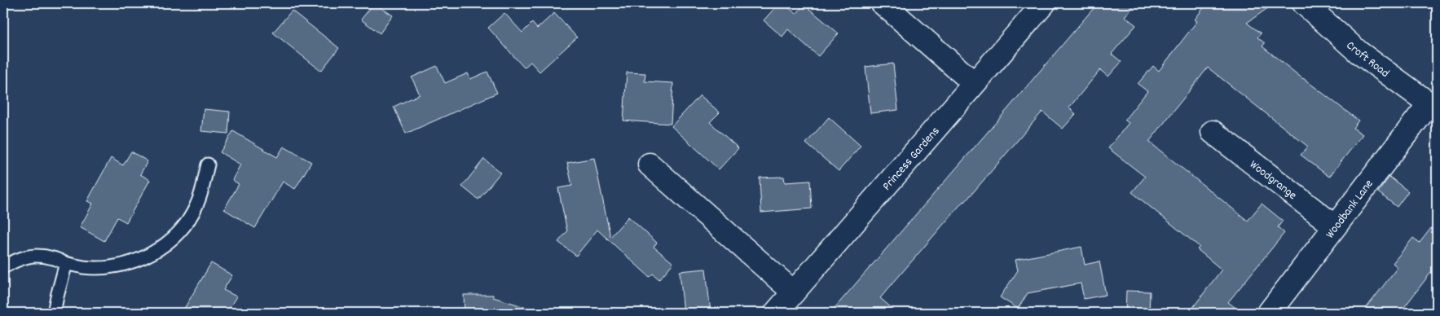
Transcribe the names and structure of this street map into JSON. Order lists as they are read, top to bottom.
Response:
{
  "streets": {
    "street": [
      "Croft Road",
      "Princess Gardens",
      "Woodgrange",
      "Woodbank Lane"
    ]
  },
  "crossings": [
    ["Croft Road", "Woodbank Lane"],
    ["Woodgrange", "Woodbank Lane"]
  ]
}
